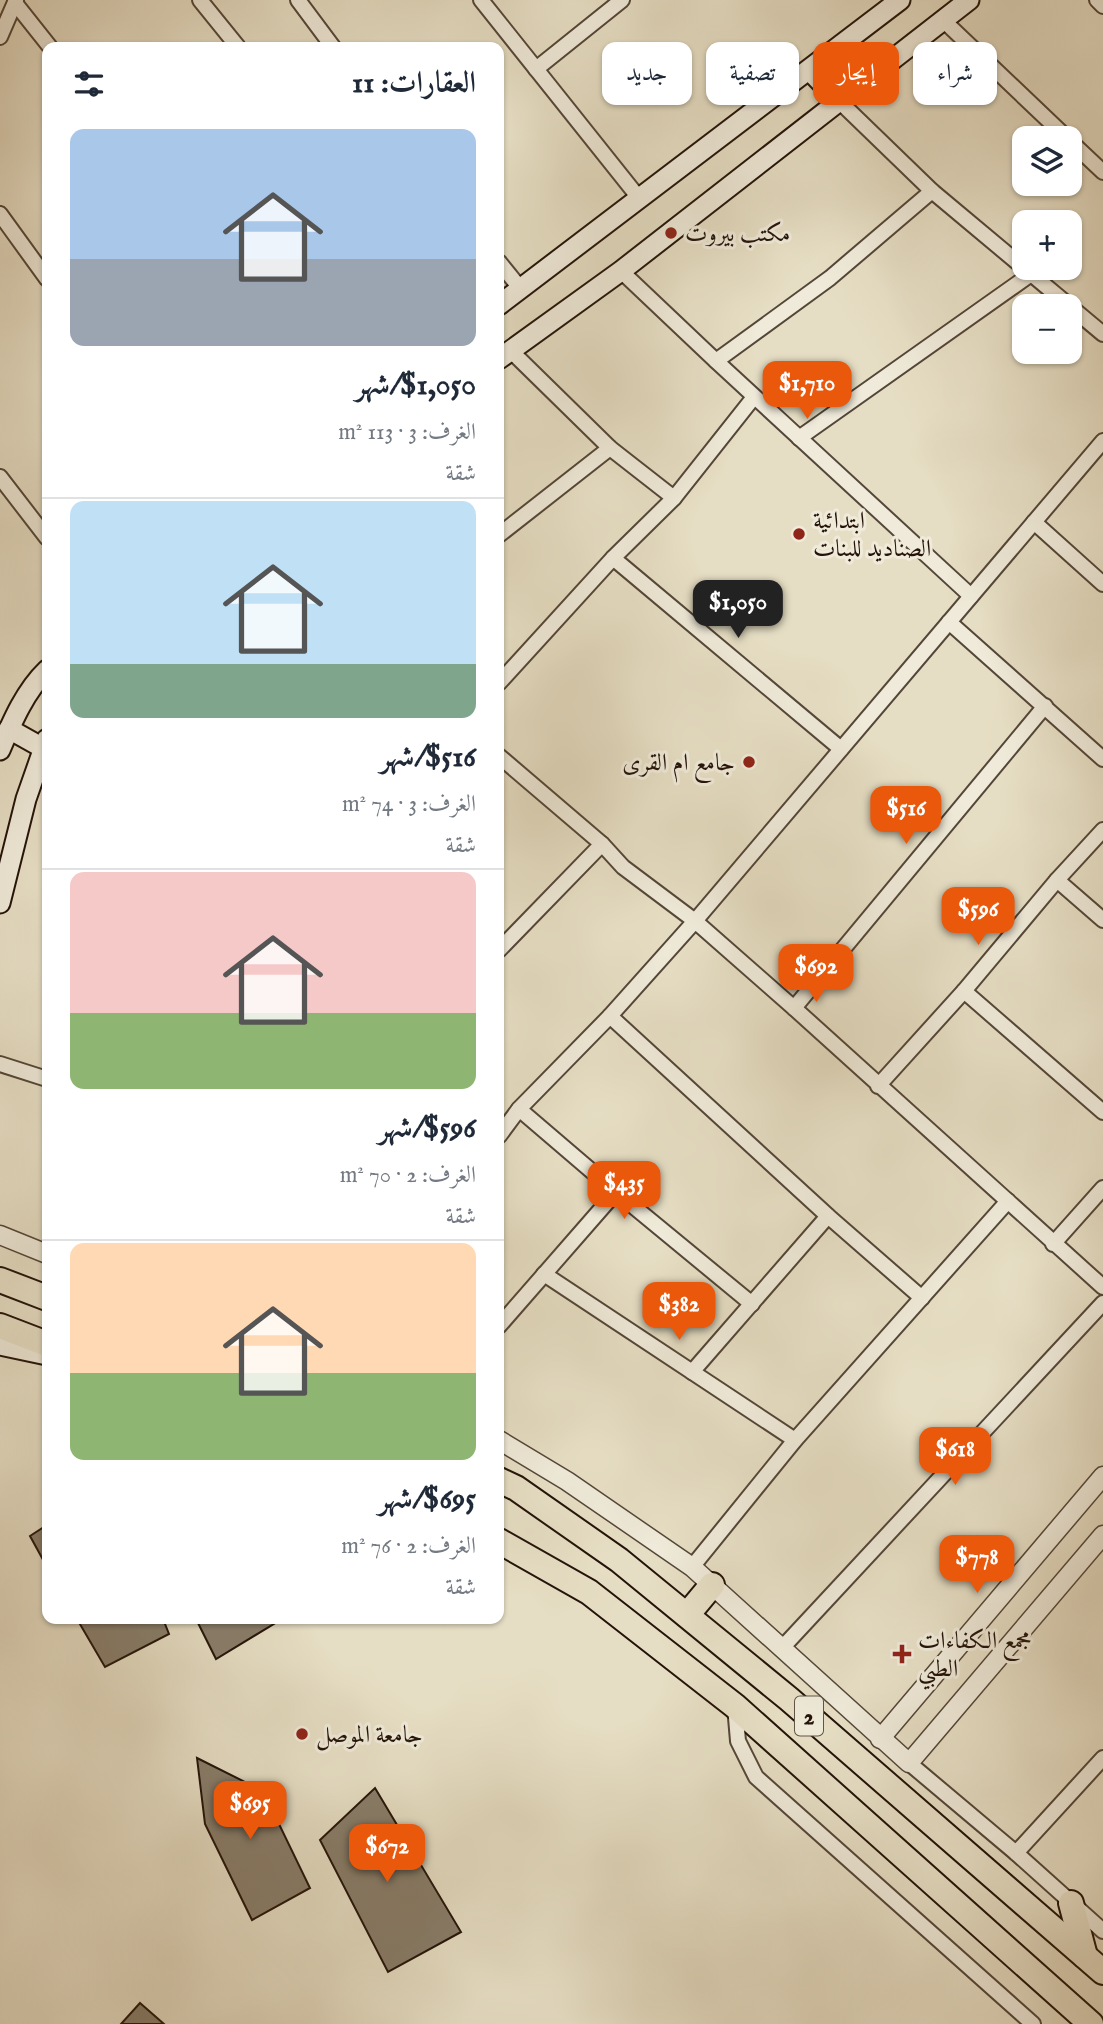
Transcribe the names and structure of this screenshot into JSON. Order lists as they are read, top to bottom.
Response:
{
  "streets": {
    "highway": ["2"]
  },
  "places": {
    "other": [
      "مكتب بيروت",
      "ابتدائية الصناديد للبنات",
      "جامع ام القرى",
      "جامعة الموصل"
    ],
    "health": ["مجمع الكفاءات الطبي"]
  },
  "page": {
    "chip": [
      "شراء",
      "إيجار",
      "تصفية",
      "جديد"
    ],
    "heading": "العقارات: 11",
    "map_buttons": ["+", "−"],
    "list": [
      {
        "name": "$1,050/شهر",
        "note": "الغرف: 3 · 113 m² · شقة"
      },
      {
        "name": "$516/شهر",
        "note": "الغرف: 3 · 74 m² · شقة"
      },
      {
        "name": "$596/شهر",
        "note": "الغرف: 2 · 70 m² · شقة"
      },
      {
        "name": "$695/شهر",
        "note": "الغرف: 2 · 76 m² · شقة"
      }
    ],
    "price": [
      "$1,710",
      "$1,050",
      "$516",
      "$596",
      "$692",
      "$435",
      "$382",
      "$618",
      "$778",
      "$695",
      "$672"
    ]
  }
}
